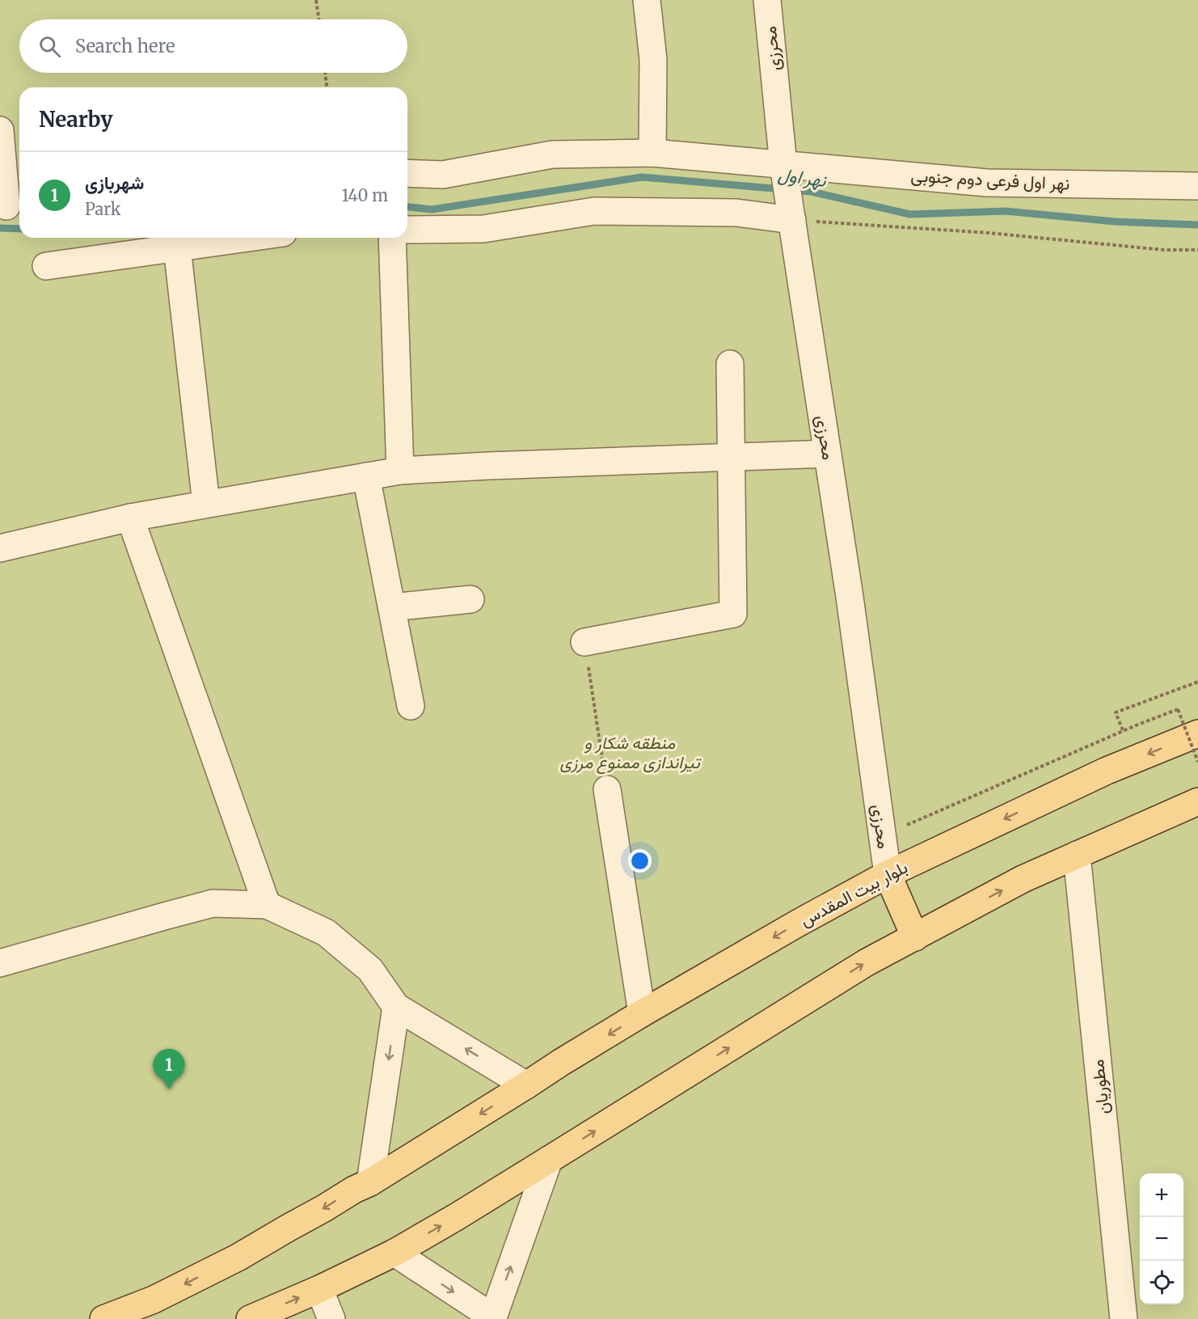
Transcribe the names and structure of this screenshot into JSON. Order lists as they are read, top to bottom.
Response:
{
  "streets": {
    "main road": ["بلوار بیت المقدس"],
    "street": ["محرزی", "نهر اول فرعی دوم جنوبی", "مطوریان"]
  },
  "crossings": [
    ["محرزی", "نهر اول فرعی دوم جنوبی"],
    ["محرزی", "بلوار بیت المقدس"]
  ],
  "water": ["نهر اول"],
  "parks": ["منطقه شکار و تیراندازی ممنوع مرزی"],
  "page": {
    "search": "Search here",
    "heading": "Nearby",
    "list": [
      {
        "mark": "1",
        "name": "شهربازی",
        "note": "Park",
        "value": "140 m"
      }
    ],
    "pins": "1",
    "map_buttons": ["+", "−"]
  }
}
